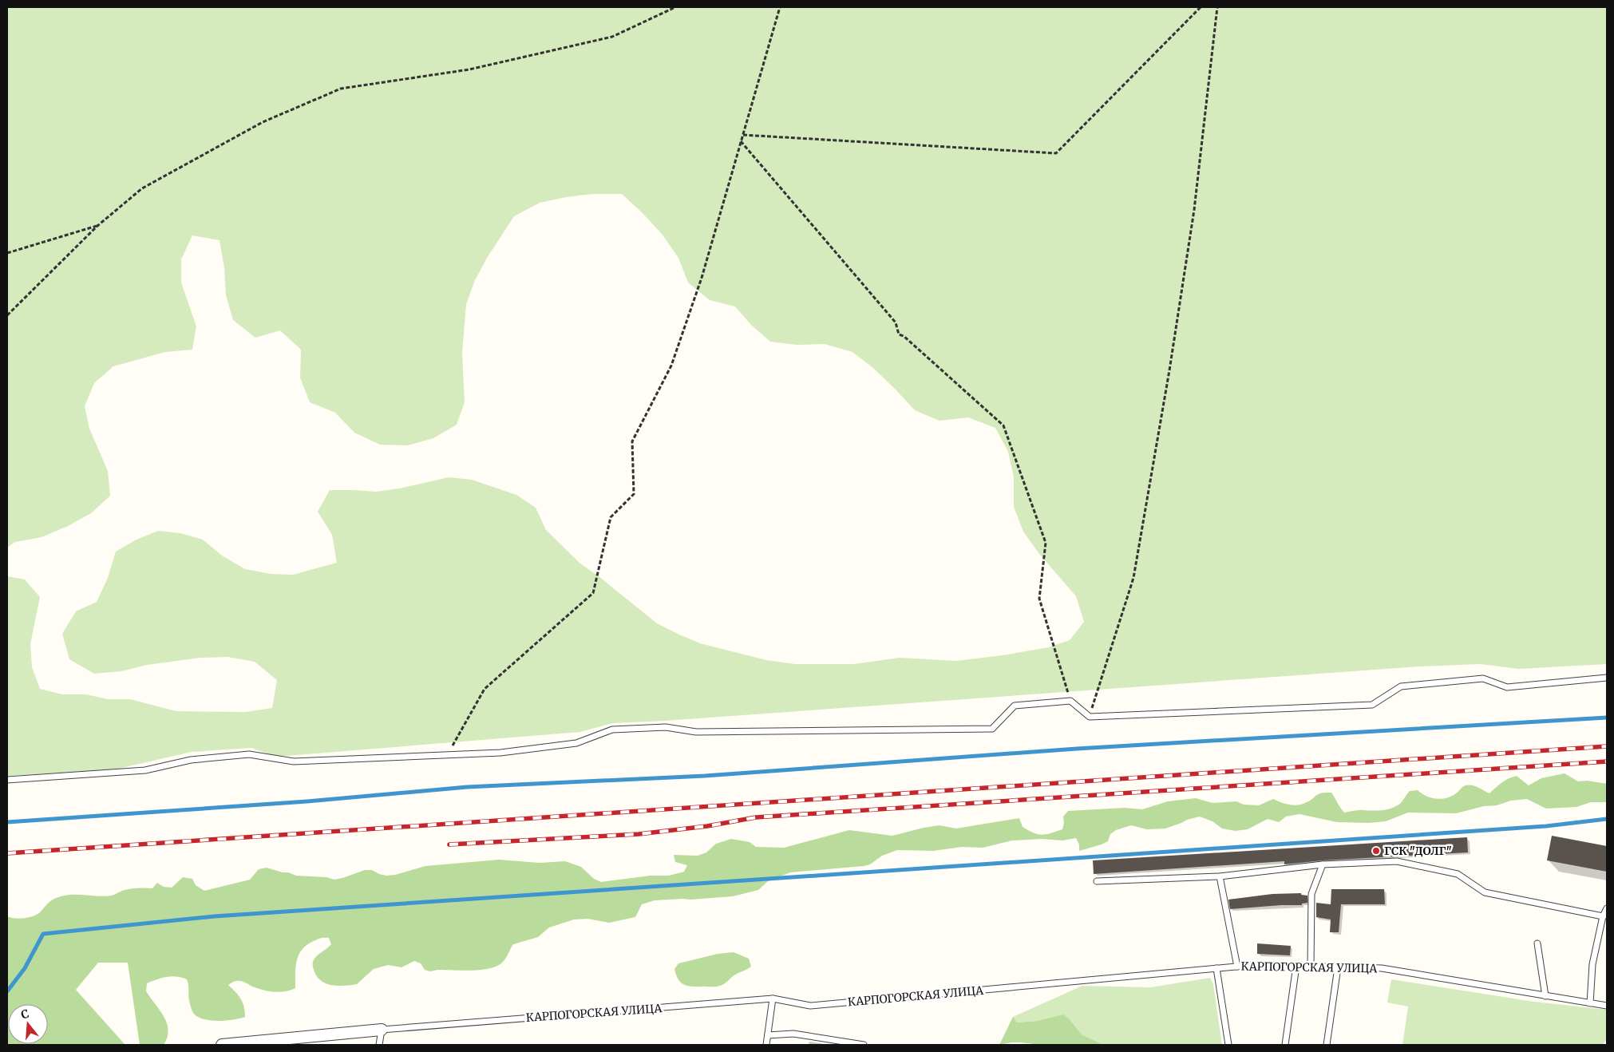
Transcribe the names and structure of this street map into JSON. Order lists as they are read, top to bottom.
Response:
{
  "streets": {
    "street": ["КАРПОГОРСКАЯ УЛИЦА"]
  },
  "places": ["ГСК \"ДОЛГ\""],
  "north": "top"
}
